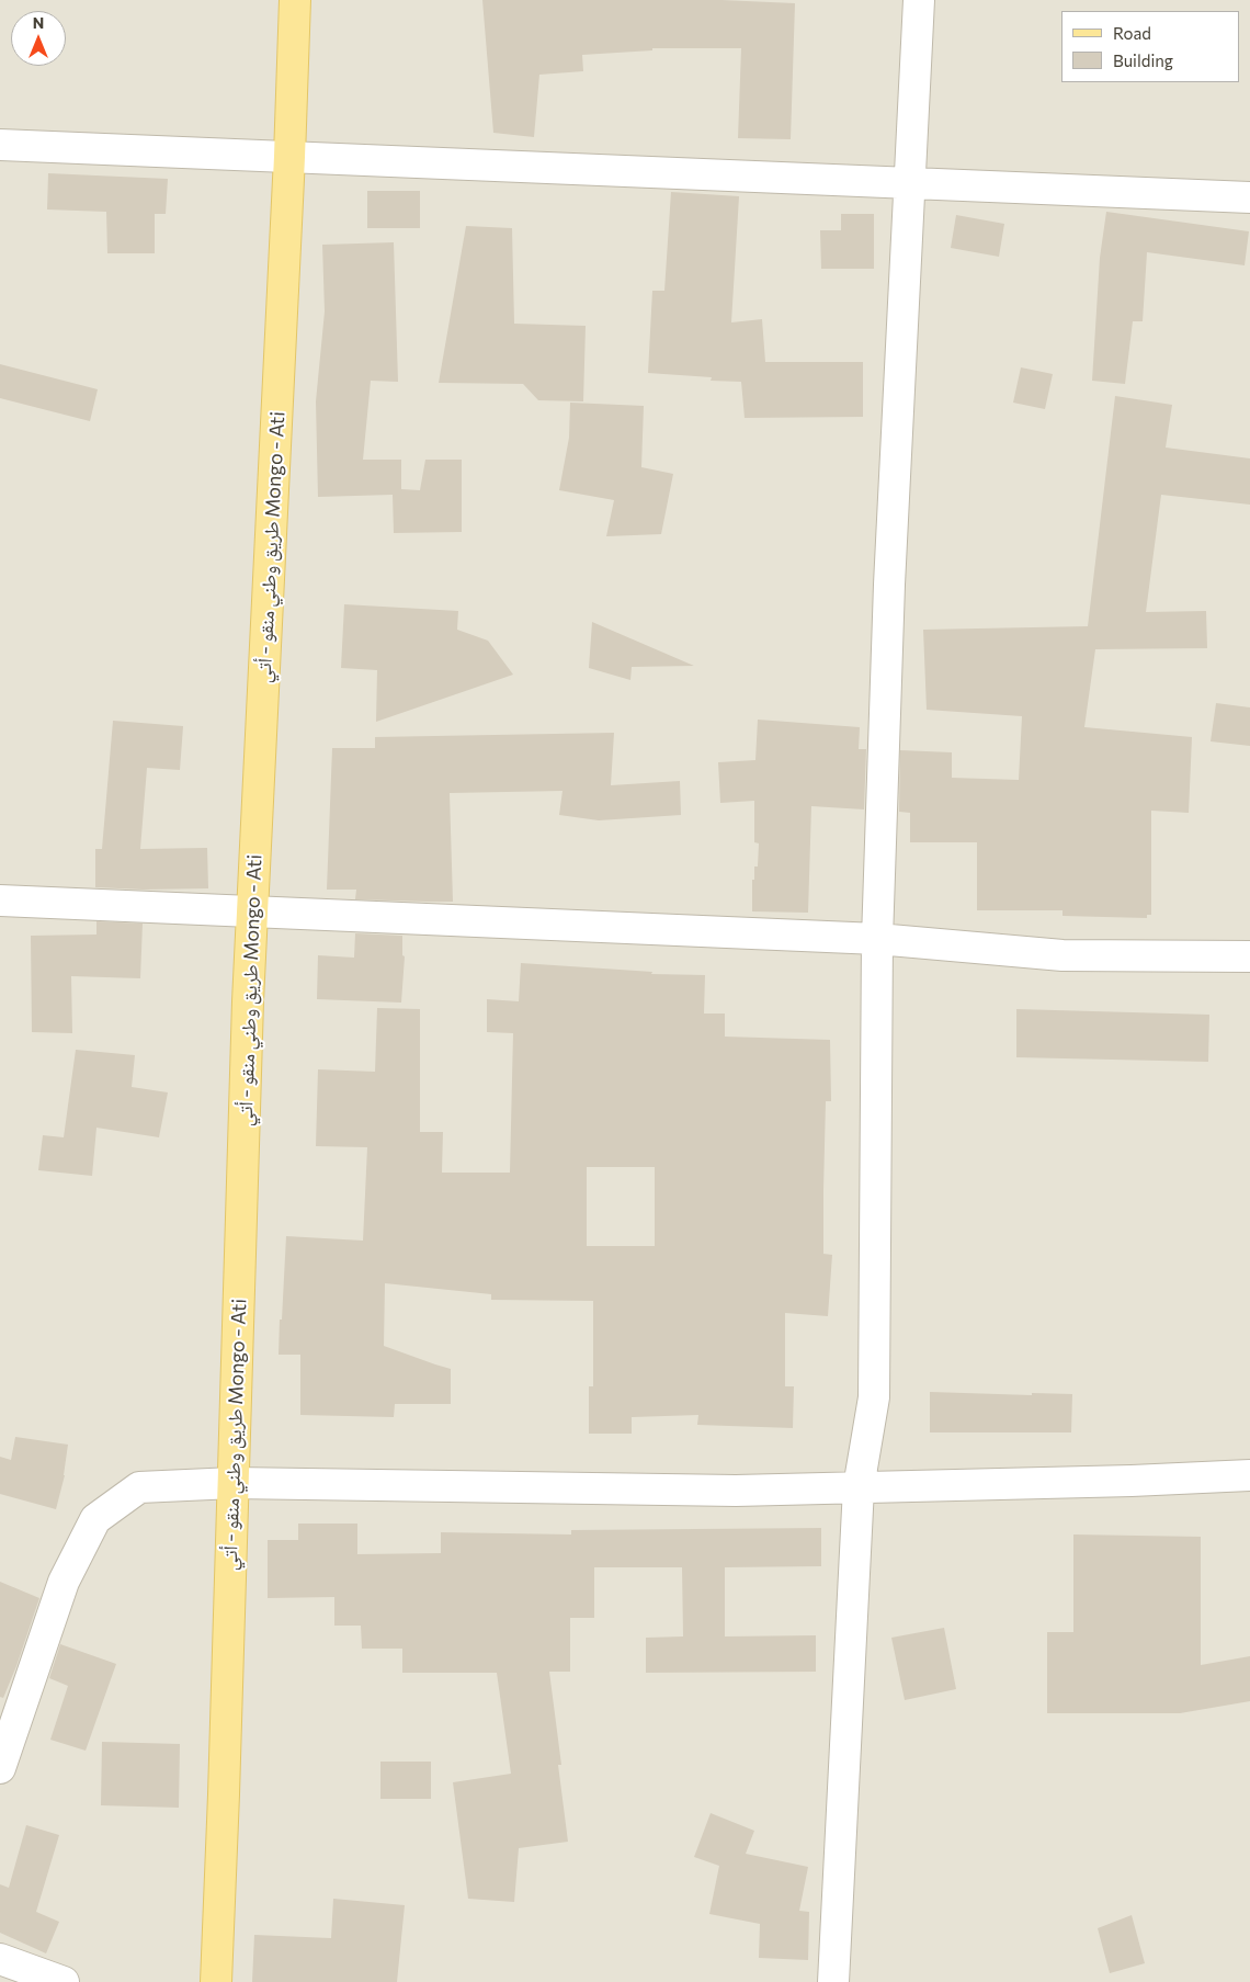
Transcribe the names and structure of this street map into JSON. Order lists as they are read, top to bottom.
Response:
{
  "streets": {
    "main road": ["طريق وطني منقو - أتي Mongo - Ati"]
  },
  "legend": ["Road", "Building"],
  "north": "top"
}
